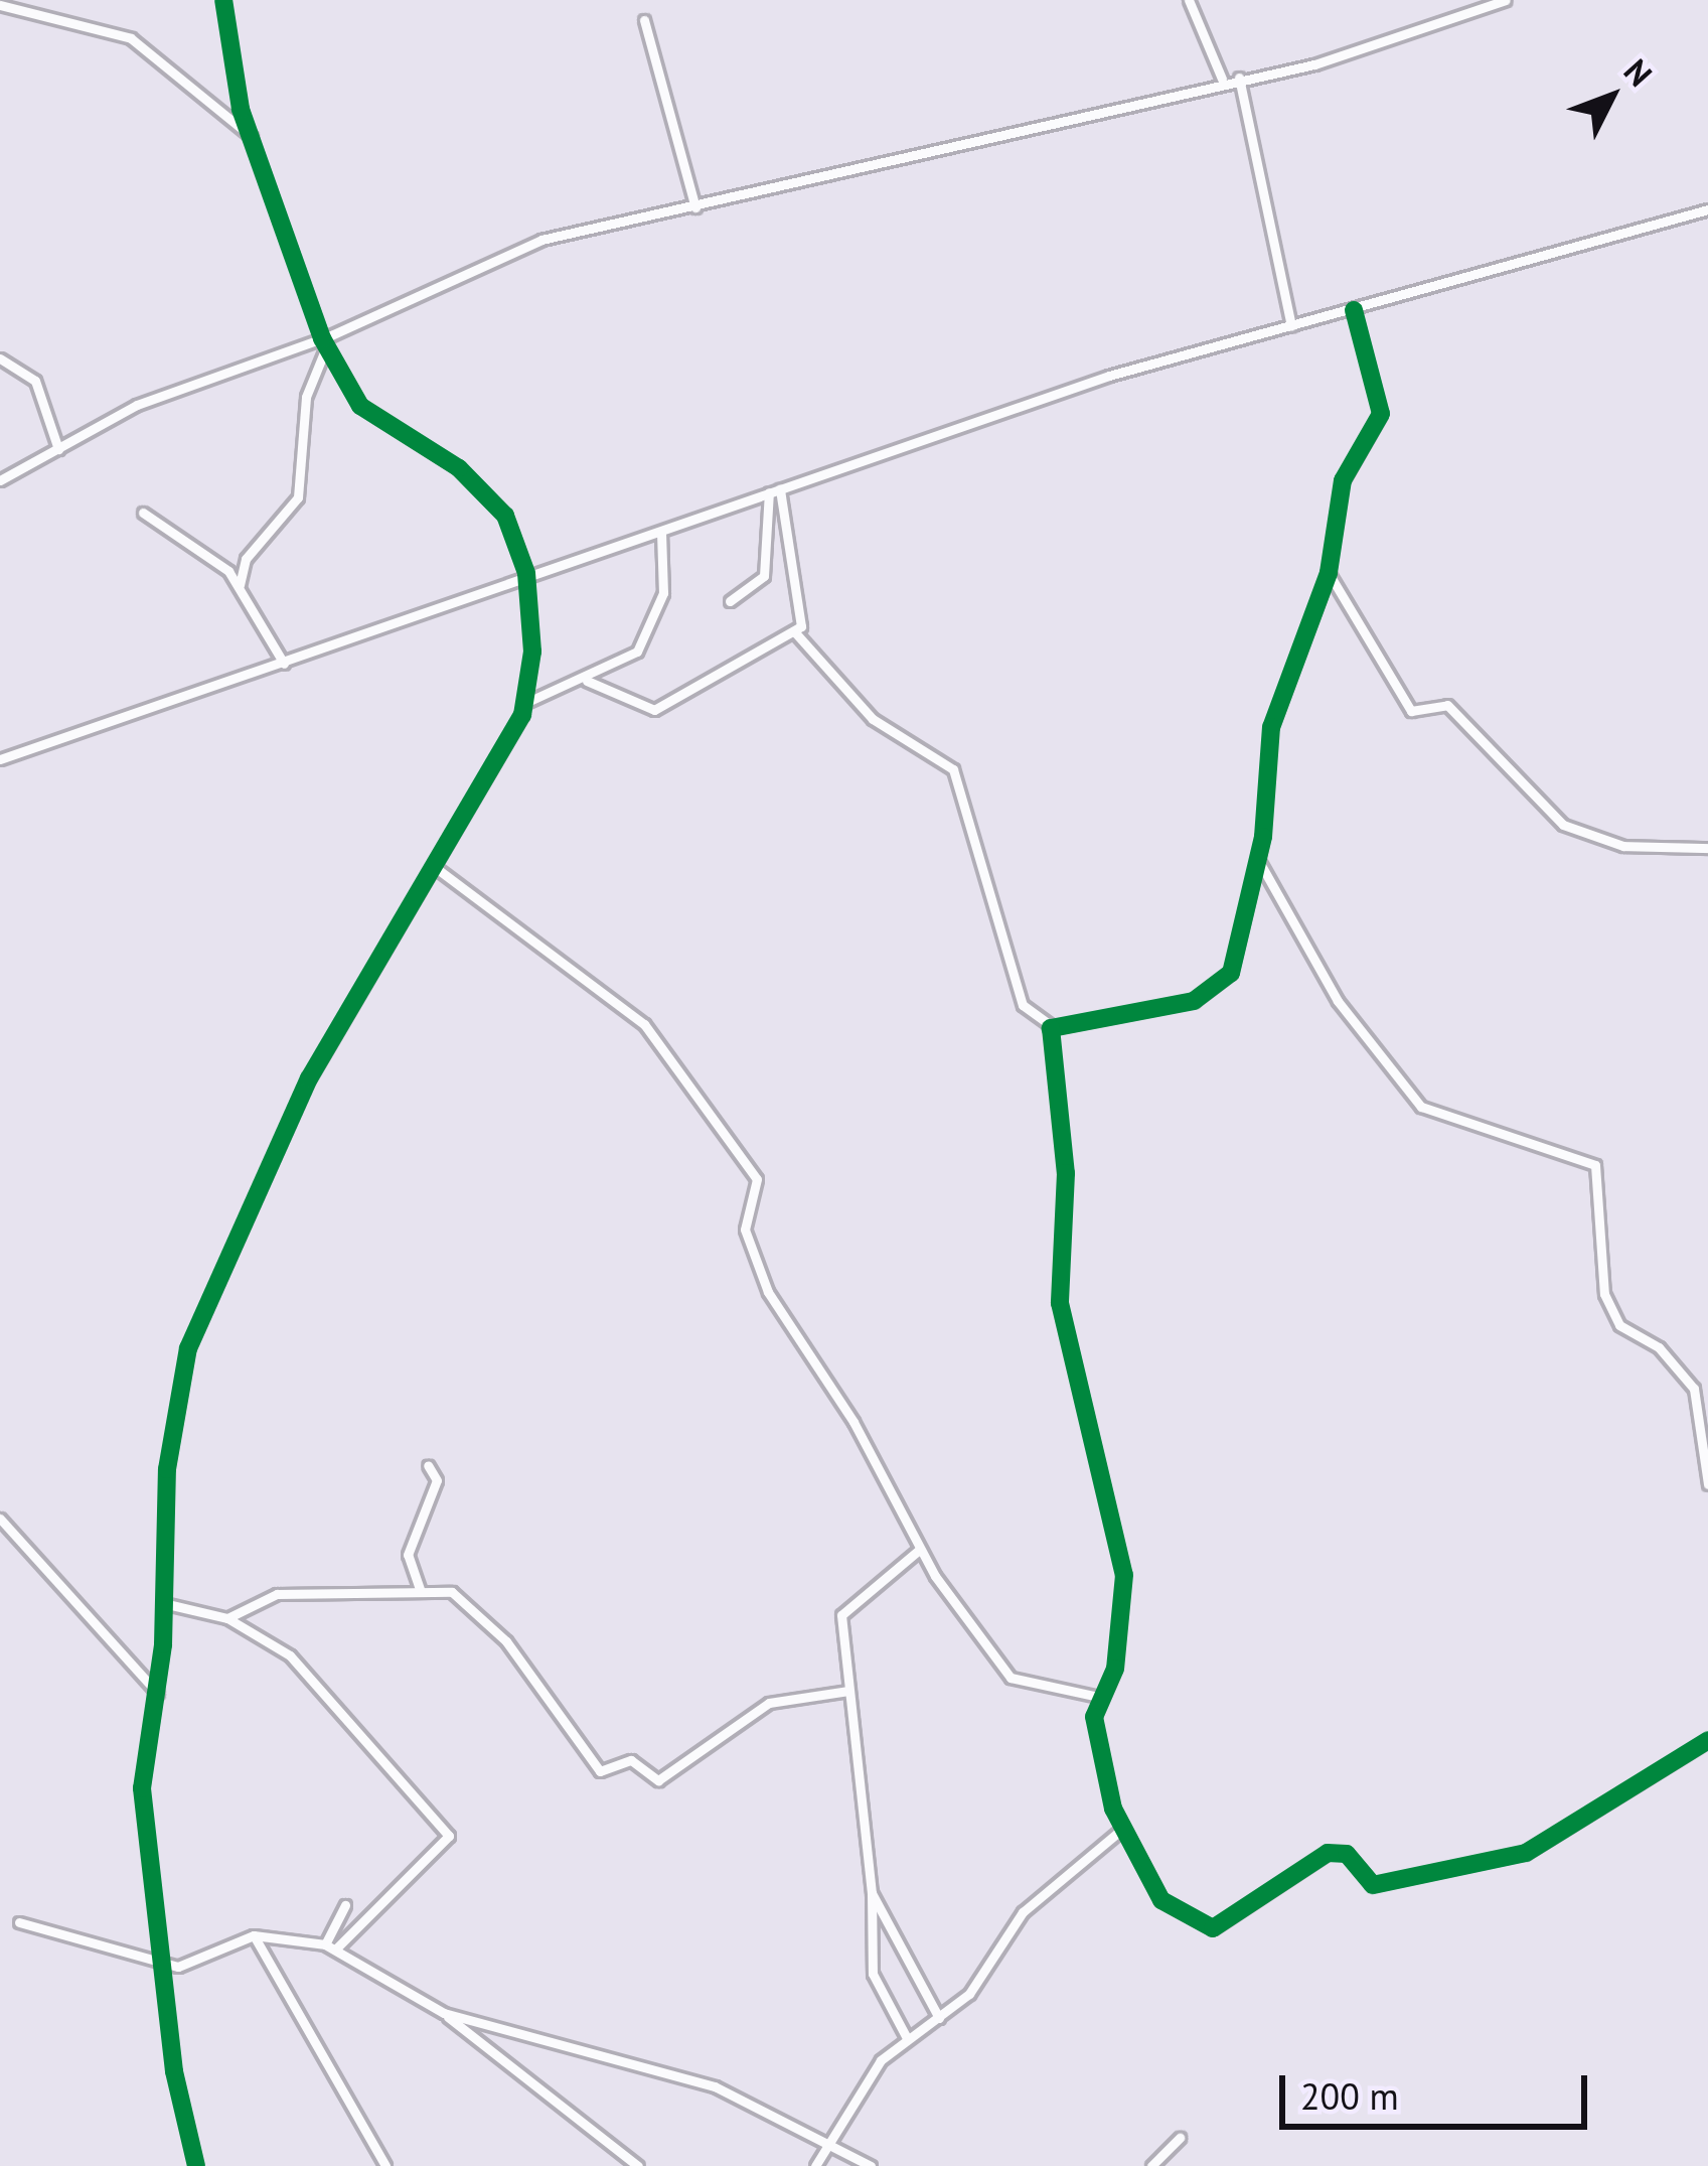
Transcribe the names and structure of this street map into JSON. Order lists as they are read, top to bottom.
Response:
{
  "scale_bar": "200 m",
  "north": "top right"
}
